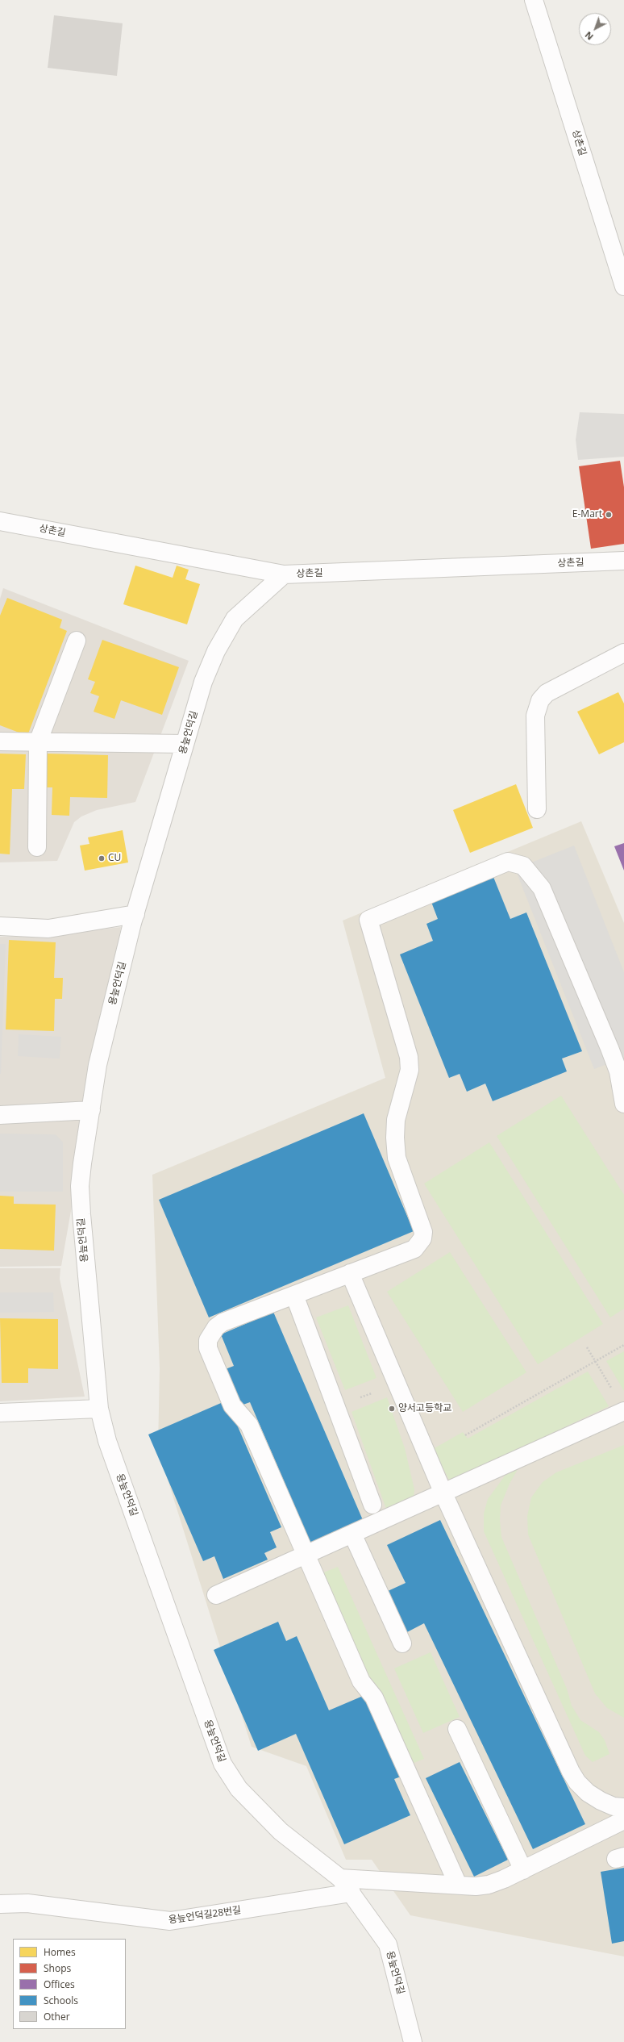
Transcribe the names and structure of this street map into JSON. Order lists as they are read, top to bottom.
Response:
{
  "streets": {
    "street": ["상촌길", "용늪언덕길", "용늪언덕길28번길"]
  },
  "crossings": [
    ["상촌길", "용늪언덕길"],
    ["용늪언덕길", "용늪언덕길28번길"]
  ],
  "places": ["E-Mart", "CU", "양서고등학교"],
  "legend": [
    "Homes",
    "Shops",
    "Offices",
    "Schools",
    "Other"
  ],
  "north": "bottom left"
}
